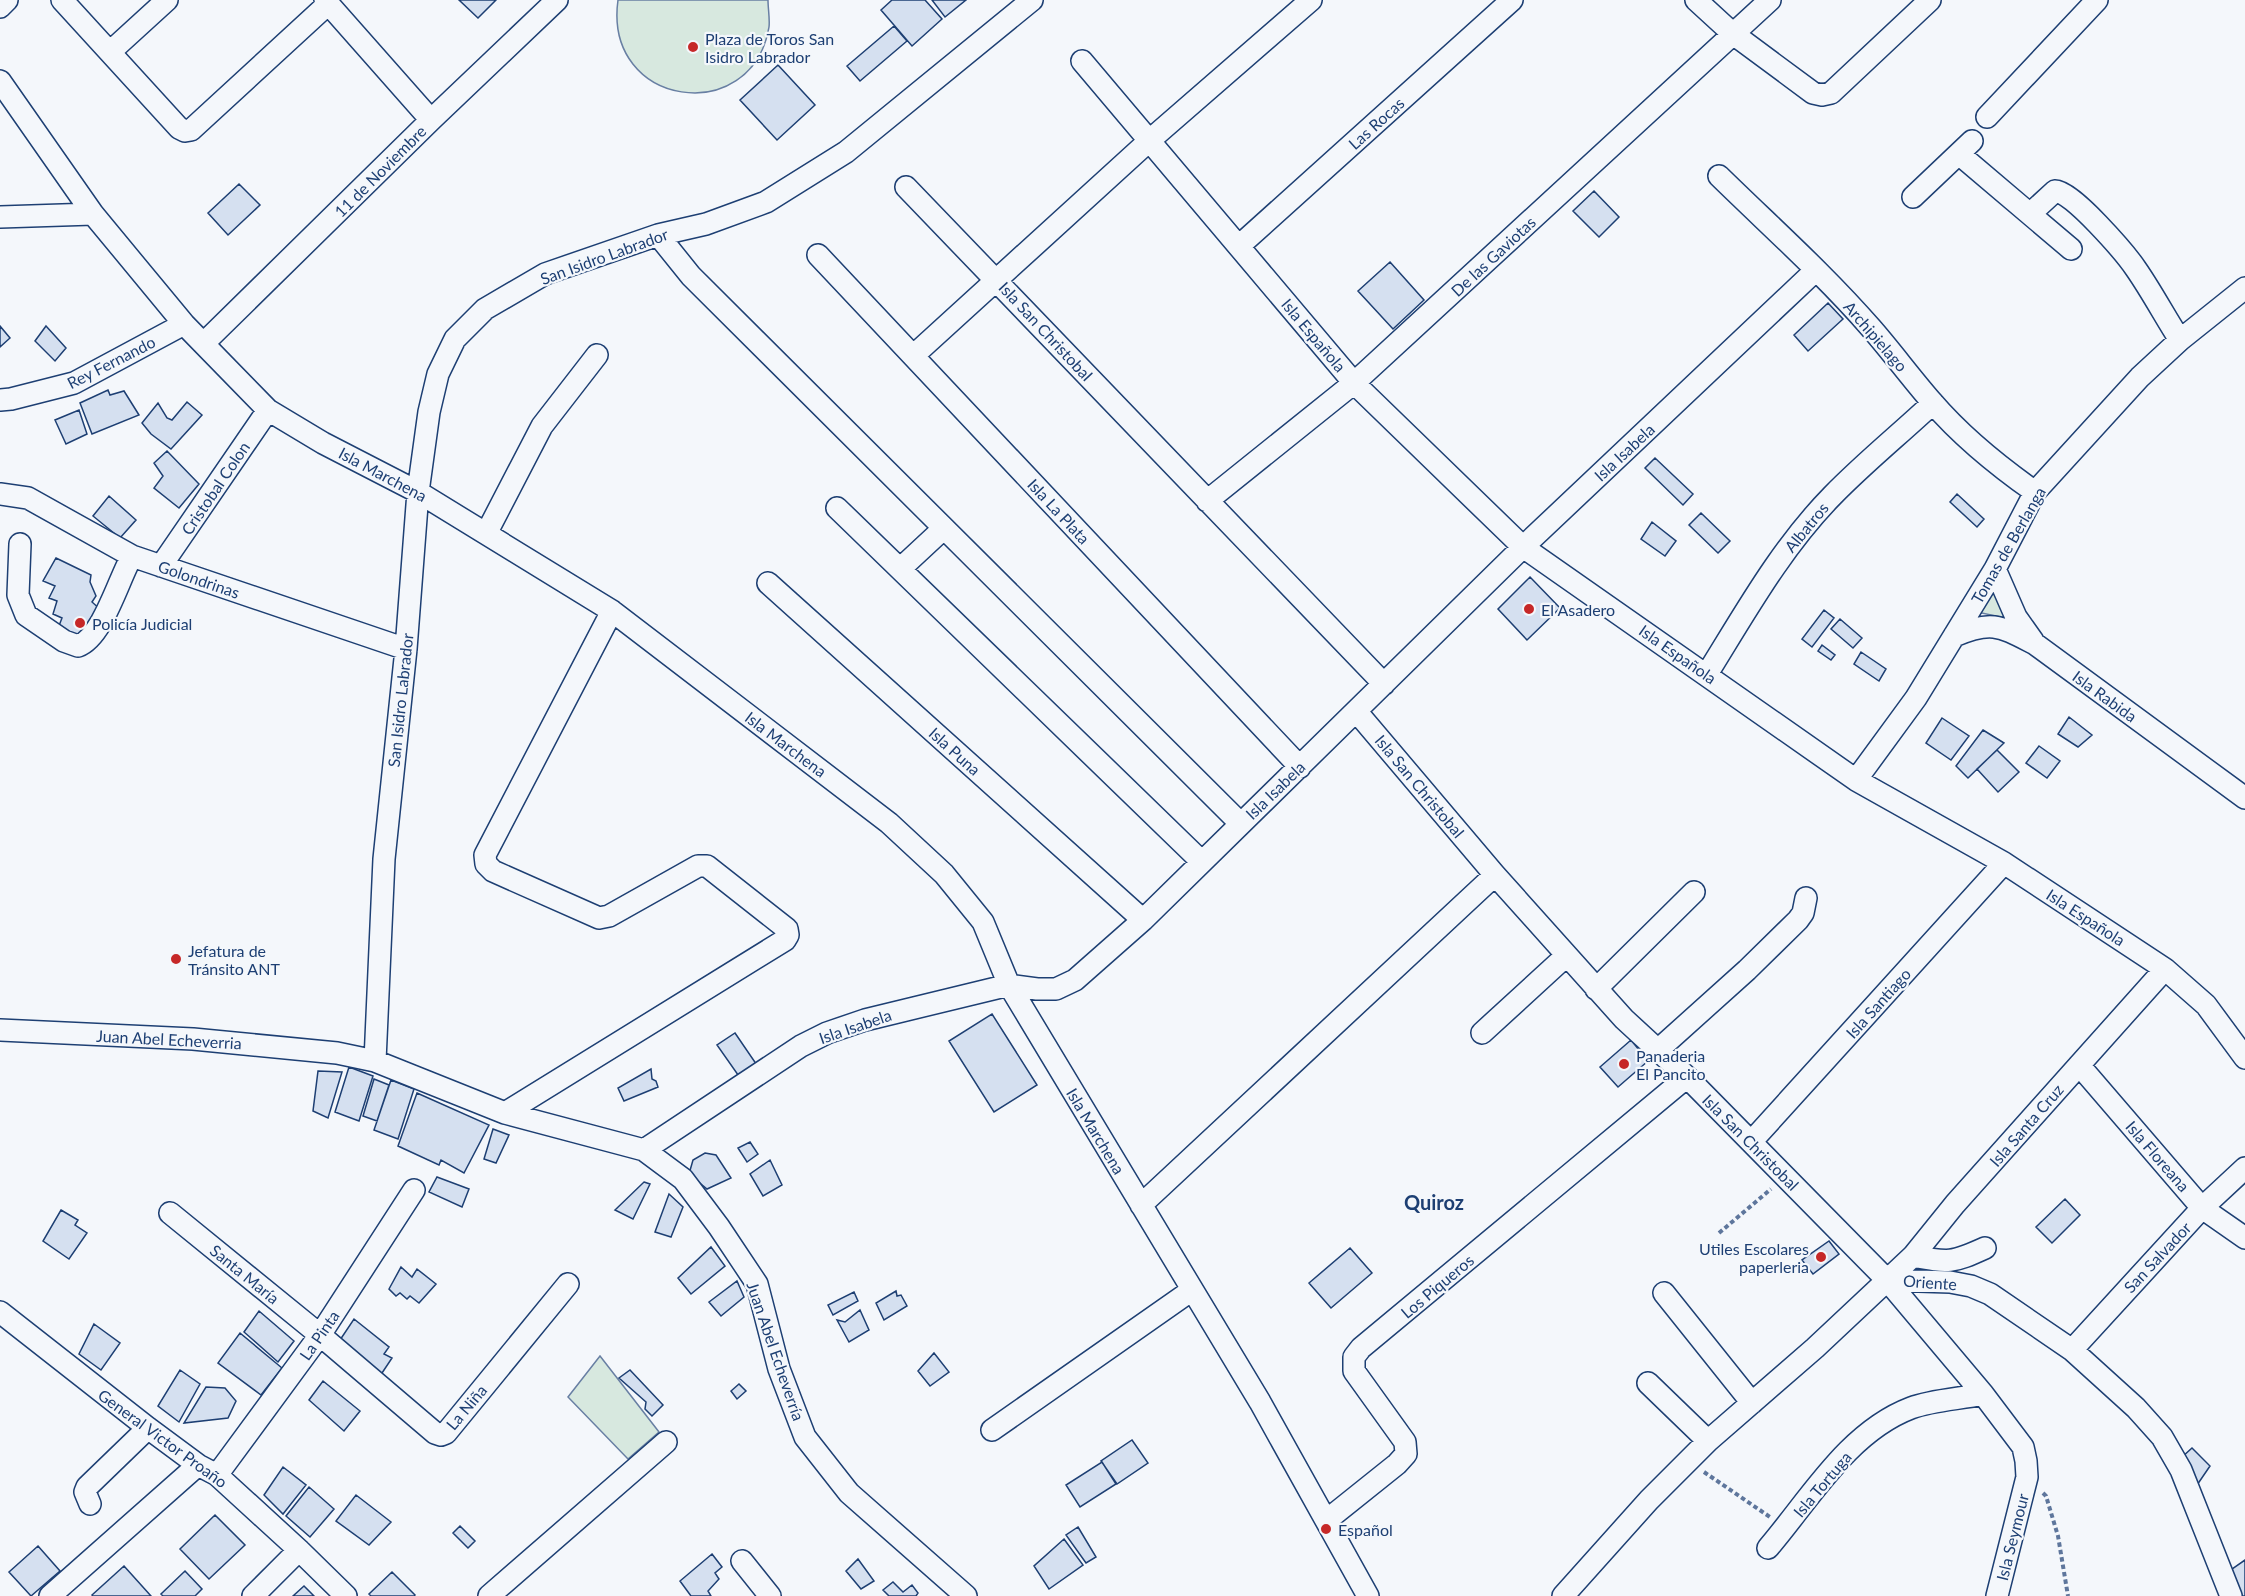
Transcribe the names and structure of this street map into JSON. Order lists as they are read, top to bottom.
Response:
{
  "streets": {
    "street": [
      "Las Rocas",
      "11 de Noviembre",
      "San Isidro Labrador",
      "De las Gaviotas",
      "Isla San Christobal",
      "Isla Española",
      "Archipielago",
      "Rey Fernando",
      "Isla Isabela",
      "Isla Marchena",
      "Cristobal Colon",
      "Isla La Plata",
      "Albatros",
      "Tomas de Berlanga",
      "Golondrinas",
      "Isla Rabida",
      "Isla Puna",
      "Isla Santiago",
      "Juan Abel Echeverria",
      "Isla Santa Cruz",
      "Isla Floreana",
      "San Salvador",
      "Santa María",
      "Oriente",
      "Los Piqueros",
      "La Pinta",
      "Juan Abel Echeverría",
      "La Niña",
      "General Victor Proaño",
      "Isla Tortuga",
      "Isla Seymour"
    ]
  },
  "crossings": [
    ["Las Rocas", "Isla Española"],
    ["11 de Noviembre", "Isla Marchena"],
    ["San Isidro Labrador", "Isla Marchena"],
    ["San Isidro Labrador", "Golondrinas"],
    ["San Isidro Labrador", "Juan Abel Echeverría"],
    ["De las Gaviotas", "Isla San Christobal"],
    ["De las Gaviotas", "Isla Española"],
    ["Isla San Christobal", "Isla Española"],
    ["Isla San Christobal", "Isla Isabela"],
    ["Isla San Christobal", "Isla Santiago"],
    ["Isla San Christobal", "Isla Santa Cruz"],
    ["Isla San Christobal", "Oriente"],
    ["Isla San Christobal", "Los Piqueros"],
    ["Isla San Christobal", "Isla Tortuga"],
    ["Isla San Christobal", "Isla Seymour"],
    ["Isla Española", "Isla Isabela"],
    ["Isla Española", "Albatros"],
    ["Isla Española", "Tomas de Berlanga"],
    ["Isla Española", "Isla Santiago"],
    ["Isla Española", "Isla Santa Cruz"],
    ["Archipielago", "Isla Isabela"],
    ["Archipielago", "Albatros"],
    ["Archipielago", "Tomas de Berlanga"],
    ["Rey Fernando", "Isla Marchena"],
    ["Isla Isabela", "Isla Marchena"],
    ["Isla Isabela", "Isla La Plata"],
    ["Isla Isabela", "Isla Puna"],
    ["Isla Isabela", "Juan Abel Echeverría"],
    ["Isla Marchena", "Cristobal Colon"],
    ["Isla Marchena", "Los Piqueros"],
    ["Cristobal Colon", "Golondrinas"],
    ["Tomas de Berlanga", "Isla Rabida"],
    ["Juan Abel Echeverria", "Juan Abel Echeverría"],
    ["Isla Santa Cruz", "Isla Floreana"],
    ["Isla Santa Cruz", "Oriente"],
    ["Isla Floreana", "San Salvador"],
    ["San Salvador", "Oriente"],
    ["Santa María", "La Pinta"],
    ["Santa María", "La Niña"],
    ["La Pinta", "La Niña"],
    ["La Pinta", "General Victor Proaño"]
  ],
  "districts": ["Quiroz"],
  "places": [
    "Plaza de Toros San Isidro Labrador",
    "El Asadero",
    "Policía Judicial",
    "Jefatura de Tránsito ANT",
    "Panaderia El Pancito",
    "Utiles Escolares paperleria",
    "Español"
  ]
}
